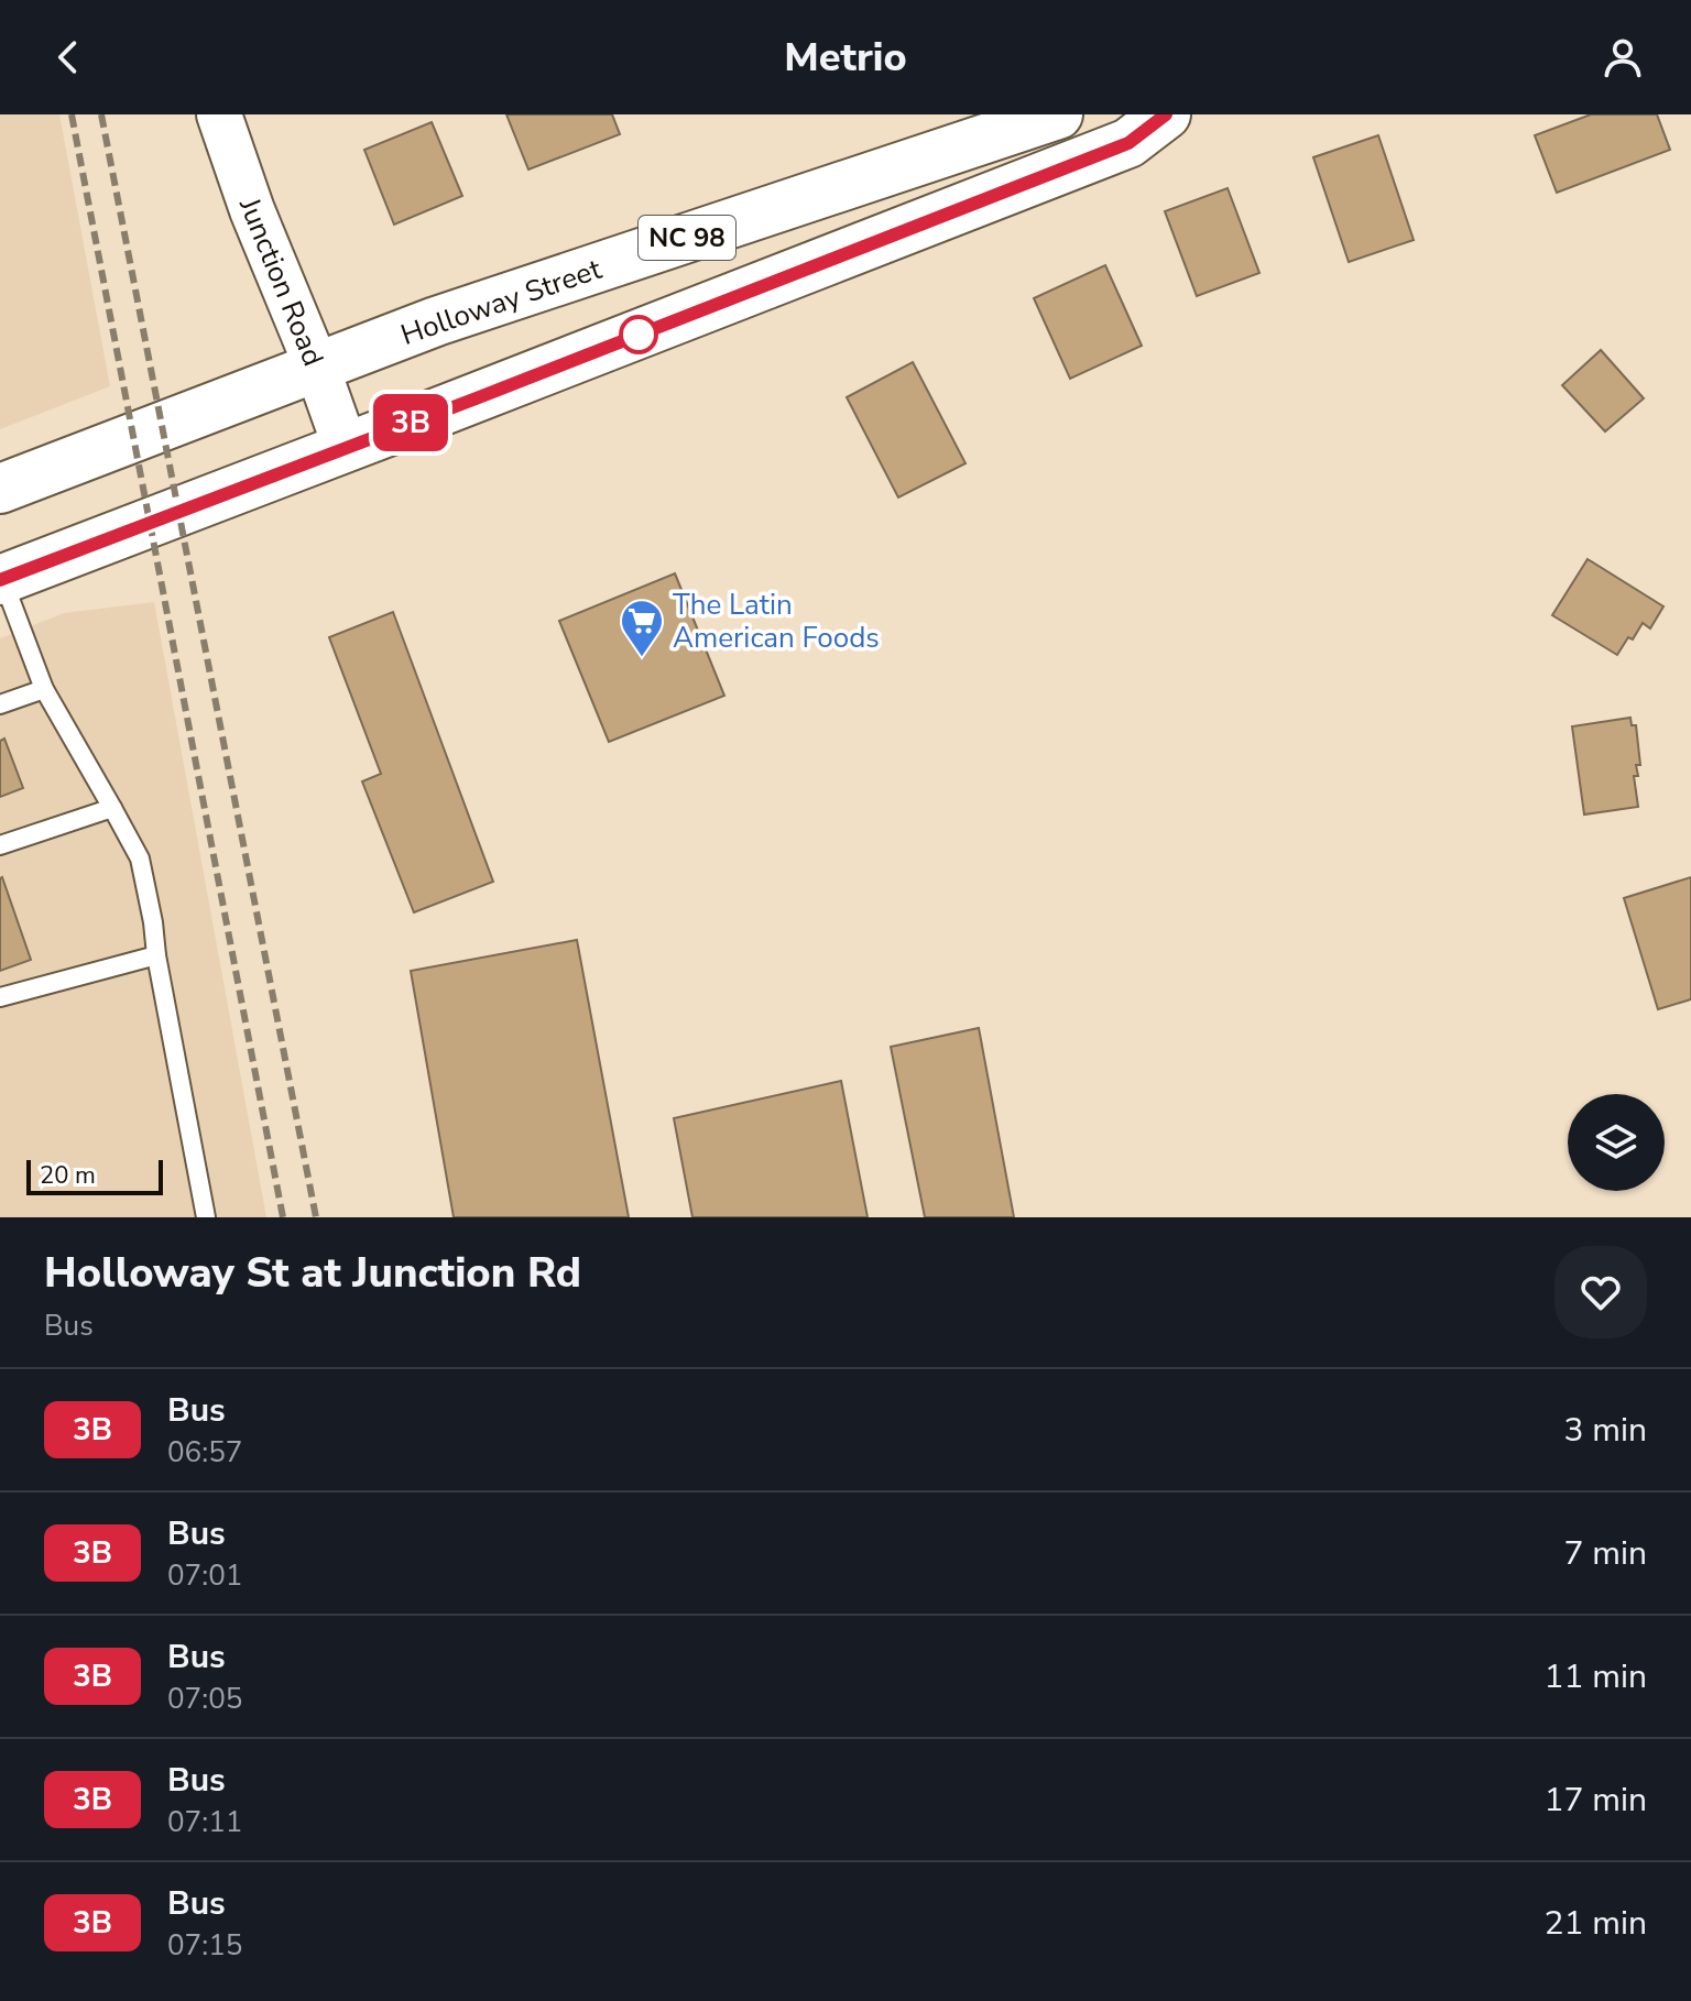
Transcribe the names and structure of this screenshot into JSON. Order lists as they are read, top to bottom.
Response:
{
  "streets": {
    "highway": ["NC 98", "Holloway Street"],
    "street": ["Junction Road"]
  },
  "crossings": [
    ["NC 98", "Junction Road"],
    ["Junction Road", "Holloway Street"]
  ],
  "places": {
    "supermarket": ["The Latin American Foods"]
  },
  "lines": ["bus line 3B"],
  "scale_bar": "20 m",
  "page": {
    "header": "Metrio",
    "on_map": "3B",
    "scale": "20 m",
    "heading": ["Holloway St at Junction Rd", "Bus"],
    "list": [
      {
        "mark": "3B",
        "name": "Bus",
        "note": "06:57",
        "value": "3 min"
      },
      {
        "mark": "3B",
        "name": "Bus",
        "note": "07:01",
        "value": "7 min"
      },
      {
        "mark": "3B",
        "name": "Bus",
        "note": "07:05",
        "value": "11 min"
      },
      {
        "mark": "3B",
        "name": "Bus",
        "note": "07:11",
        "value": "17 min"
      },
      {
        "mark": "3B",
        "name": "Bus",
        "note": "07:15",
        "value": "21 min"
      }
    ]
  }
}
